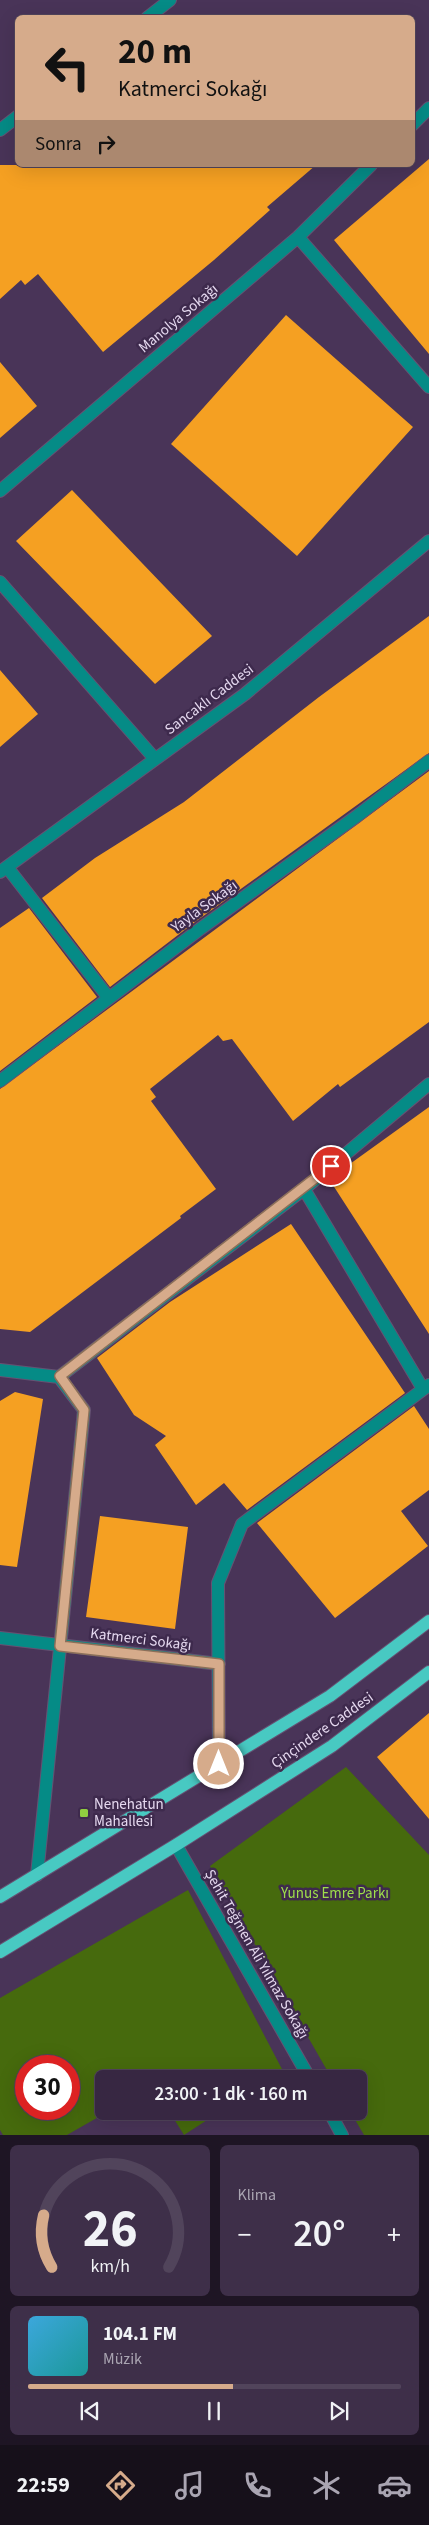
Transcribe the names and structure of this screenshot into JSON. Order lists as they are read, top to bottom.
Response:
{
  "streets": {
    "main road": ["Çinçindere Caddesi"],
    "street": [
      "Manolya Sokağı",
      "Sancaklı Caddesi",
      "Yayla Sokağı",
      "Katmerci Sokağı",
      "Şehit Teğmen Ali Yılmaz Sokağı"
    ]
  },
  "crossings": [
    ["Çinçindere Caddesi", "Şehit Teğmen Ali Yılmaz Sokağı"]
  ],
  "parks": ["Yunus Emre Parkı"],
  "places": {
    "transit": ["Nenehatun Mahallesi"]
  },
  "page": {
    "turn": ["20 m", "Katmerci Sokağı"],
    "then": "Sonra",
    "limit": "30",
    "trip": "23:00 · 1 dk · 160 m",
    "tile": "Klima",
    "heat": ["−", "20°", "+"],
    "song": ["104.1 FM", "Müzik"],
    "tabs": "22:59",
    "gauge": ["26", "km/h"]
  }
}
